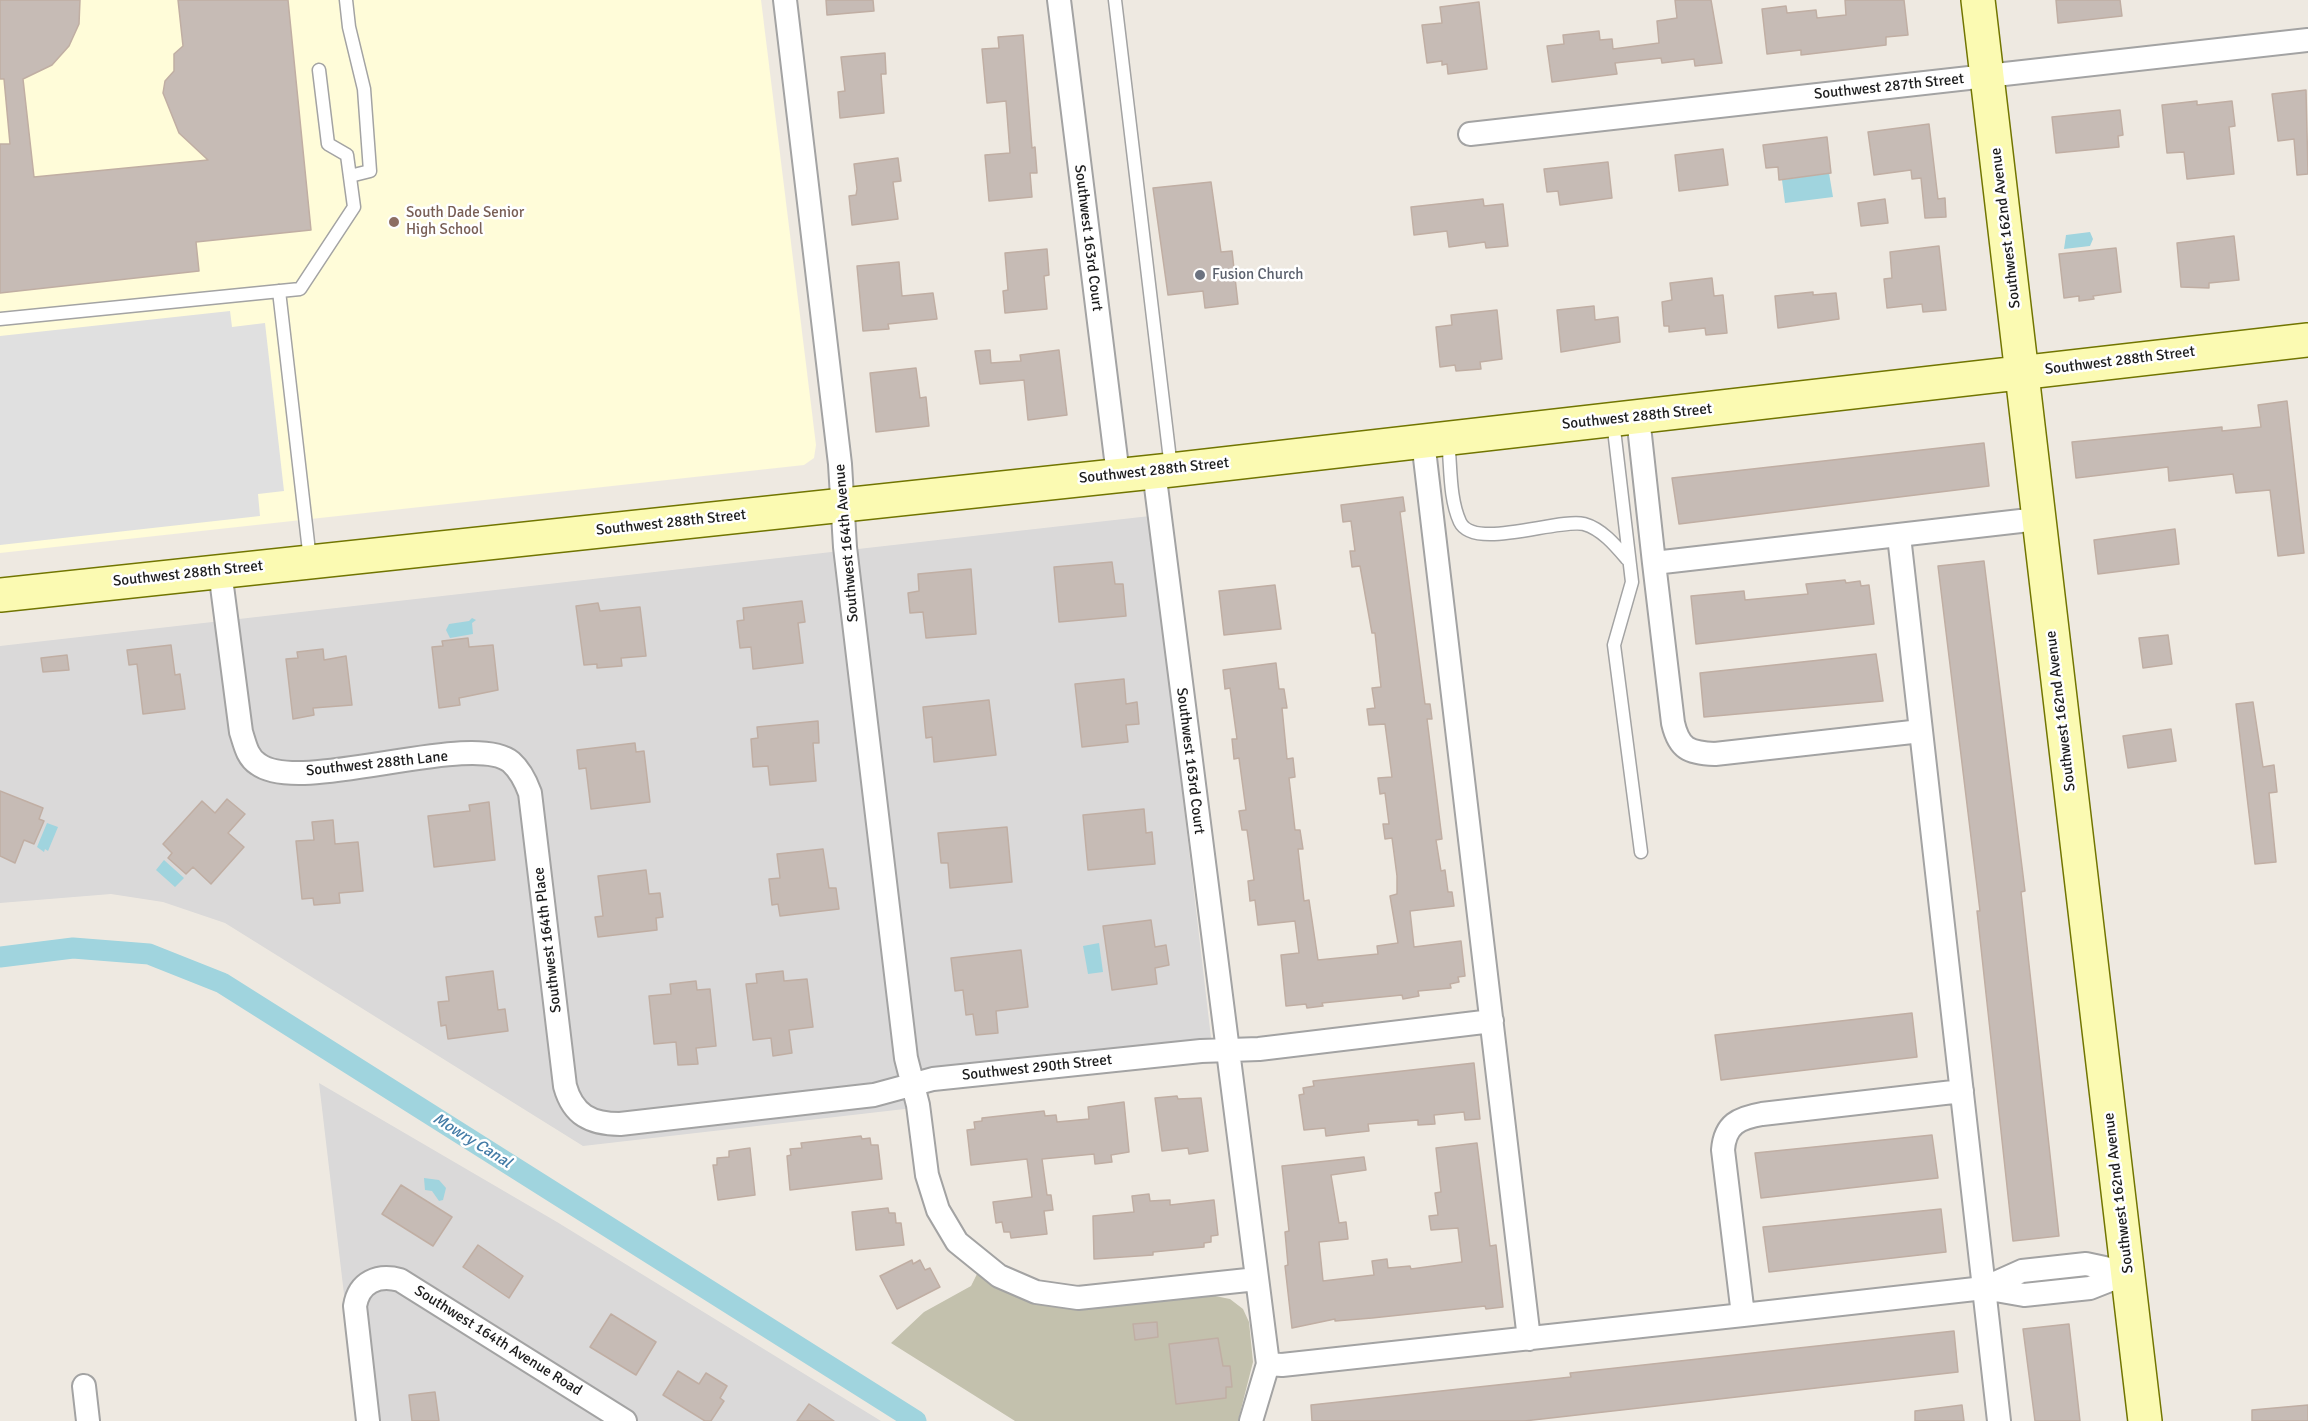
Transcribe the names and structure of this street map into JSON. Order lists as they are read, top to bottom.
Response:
{
  "streets": {
    "street": [
      "Southwest 287th Street",
      "Southwest 162nd Avenue",
      "Southwest 163rd Court",
      "Southwest 288th Street",
      "Southwest 164th Avenue",
      "Southwest 288th Lane",
      "Southwest 164th Place",
      "Southwest 290th Street",
      "Southwest 164th Avenue Road"
    ]
  },
  "crossings": [
    ["Southwest 287th Street", "Southwest 162nd Avenue"],
    ["Southwest 162nd Avenue", "Southwest 288th Street"],
    ["Southwest 163rd Court", "Southwest 288th Street"],
    ["Southwest 163rd Court", "Southwest 164th Avenue"],
    ["Southwest 163rd Court", "Southwest 290th Street"],
    ["Southwest 288th Street", "Southwest 164th Avenue"],
    ["Southwest 288th Street", "Southwest 288th Lane"],
    ["Southwest 164th Avenue", "Southwest 290th Street"],
    ["Southwest 288th Lane", "Southwest 164th Place"],
    ["Southwest 164th Place", "Southwest 290th Street"]
  ],
  "water": ["Mowry Canal"],
  "places": ["South Dade Senior High School", "Fusion Church"]
}
